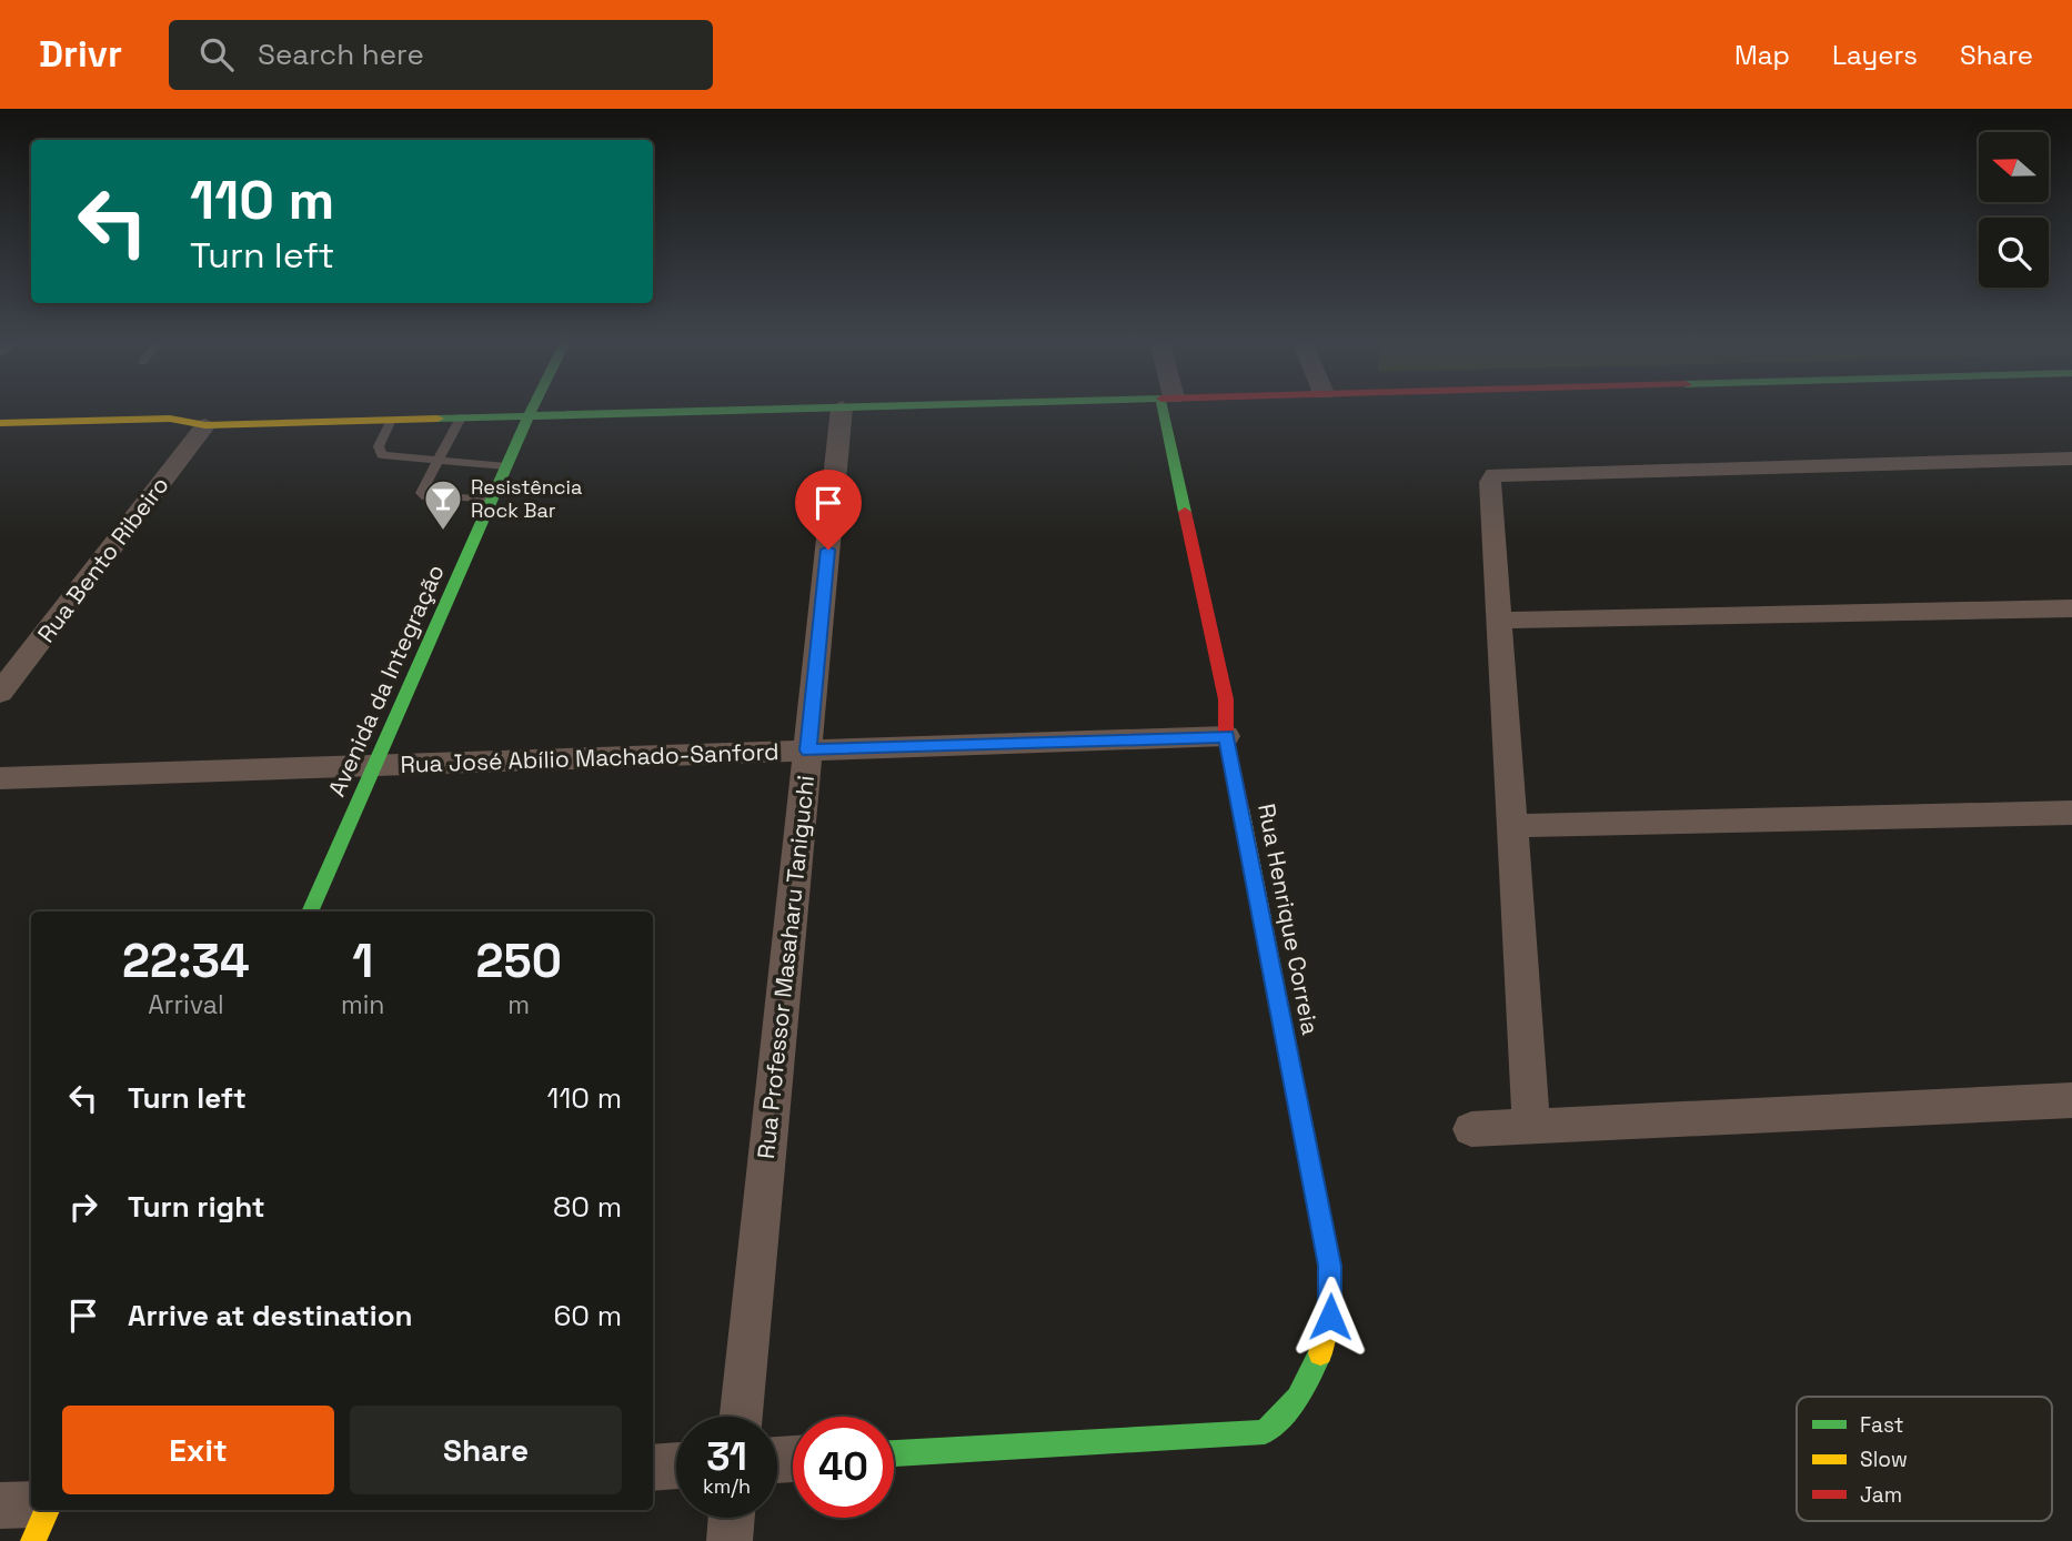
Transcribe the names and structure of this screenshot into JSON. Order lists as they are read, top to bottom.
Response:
{
  "streets": {
    "street": [
      "Rua Bento Ribeiro",
      "Avenida da Integração",
      "Rua José Abílio Machado-Sanford",
      "Rua Henrique Correia",
      "Rua Professor Masaharu Taniguchi"
    ]
  },
  "crossings": [
    ["Avenida da Integração", "Rua José Abílio Machado-Sanford"],
    ["Rua José Abílio Machado-Sanford", "Rua Henrique Correia"],
    ["Rua José Abílio Machado-Sanford", "Rua Professor Masaharu Taniguchi"]
  ],
  "places": {
    "bar": ["Resistência Rock Bar"]
  },
  "legend": ["Fast", "Slow", "Jam"],
  "north": "left",
  "page": {
    "header": "Drivr",
    "search": "Search here",
    "nav": ["Map", "Layers", "Share"],
    "turn": ["110 m", "Turn left"],
    "eta": [
      "22:34",
      "Arrival",
      "1",
      "min",
      "250",
      "m"
    ],
    "list": [
      {
        "name": "Turn left",
        "value": "110 m"
      },
      {
        "name": "Turn right",
        "value": "80 m"
      },
      {
        "name": "Arrive at destination",
        "value": "60 m"
      }
    ],
    "buttons": ["Exit", "Share"],
    "speed": "31 km/h",
    "limit": "40"
  }
}
